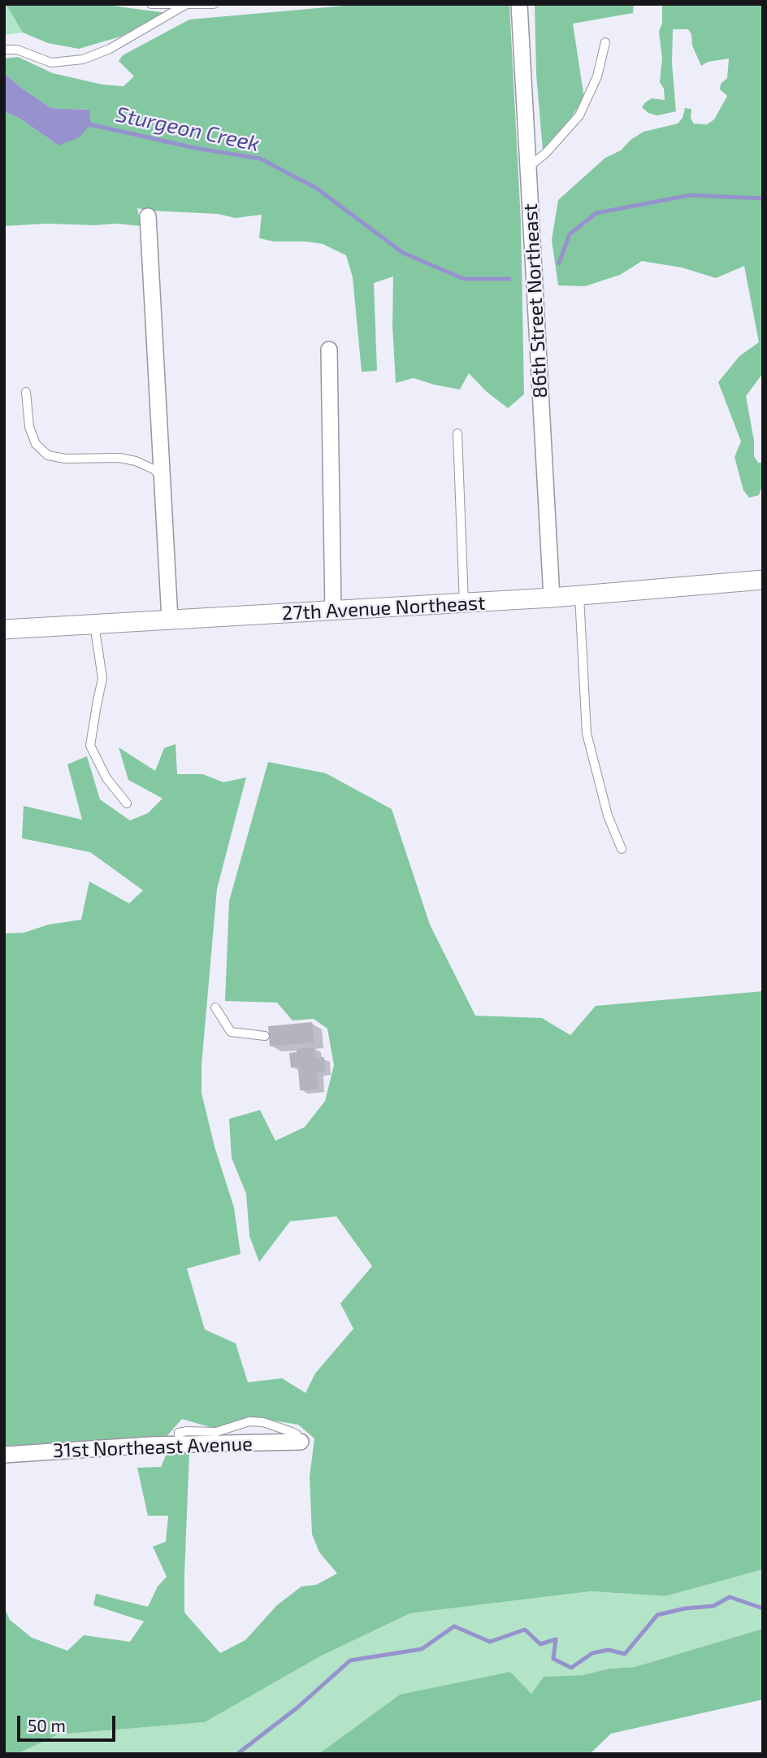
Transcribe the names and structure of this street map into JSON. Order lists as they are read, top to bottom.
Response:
{
  "streets": {
    "street": ["86th Street Northeast", "27th Avenue Northeast", "31st Northeast Avenue"]
  },
  "crossings": [
    ["86th Street Northeast", "27th Avenue Northeast"]
  ],
  "water": ["Sturgeon Creek"],
  "scale_bar": "50 m"
}
